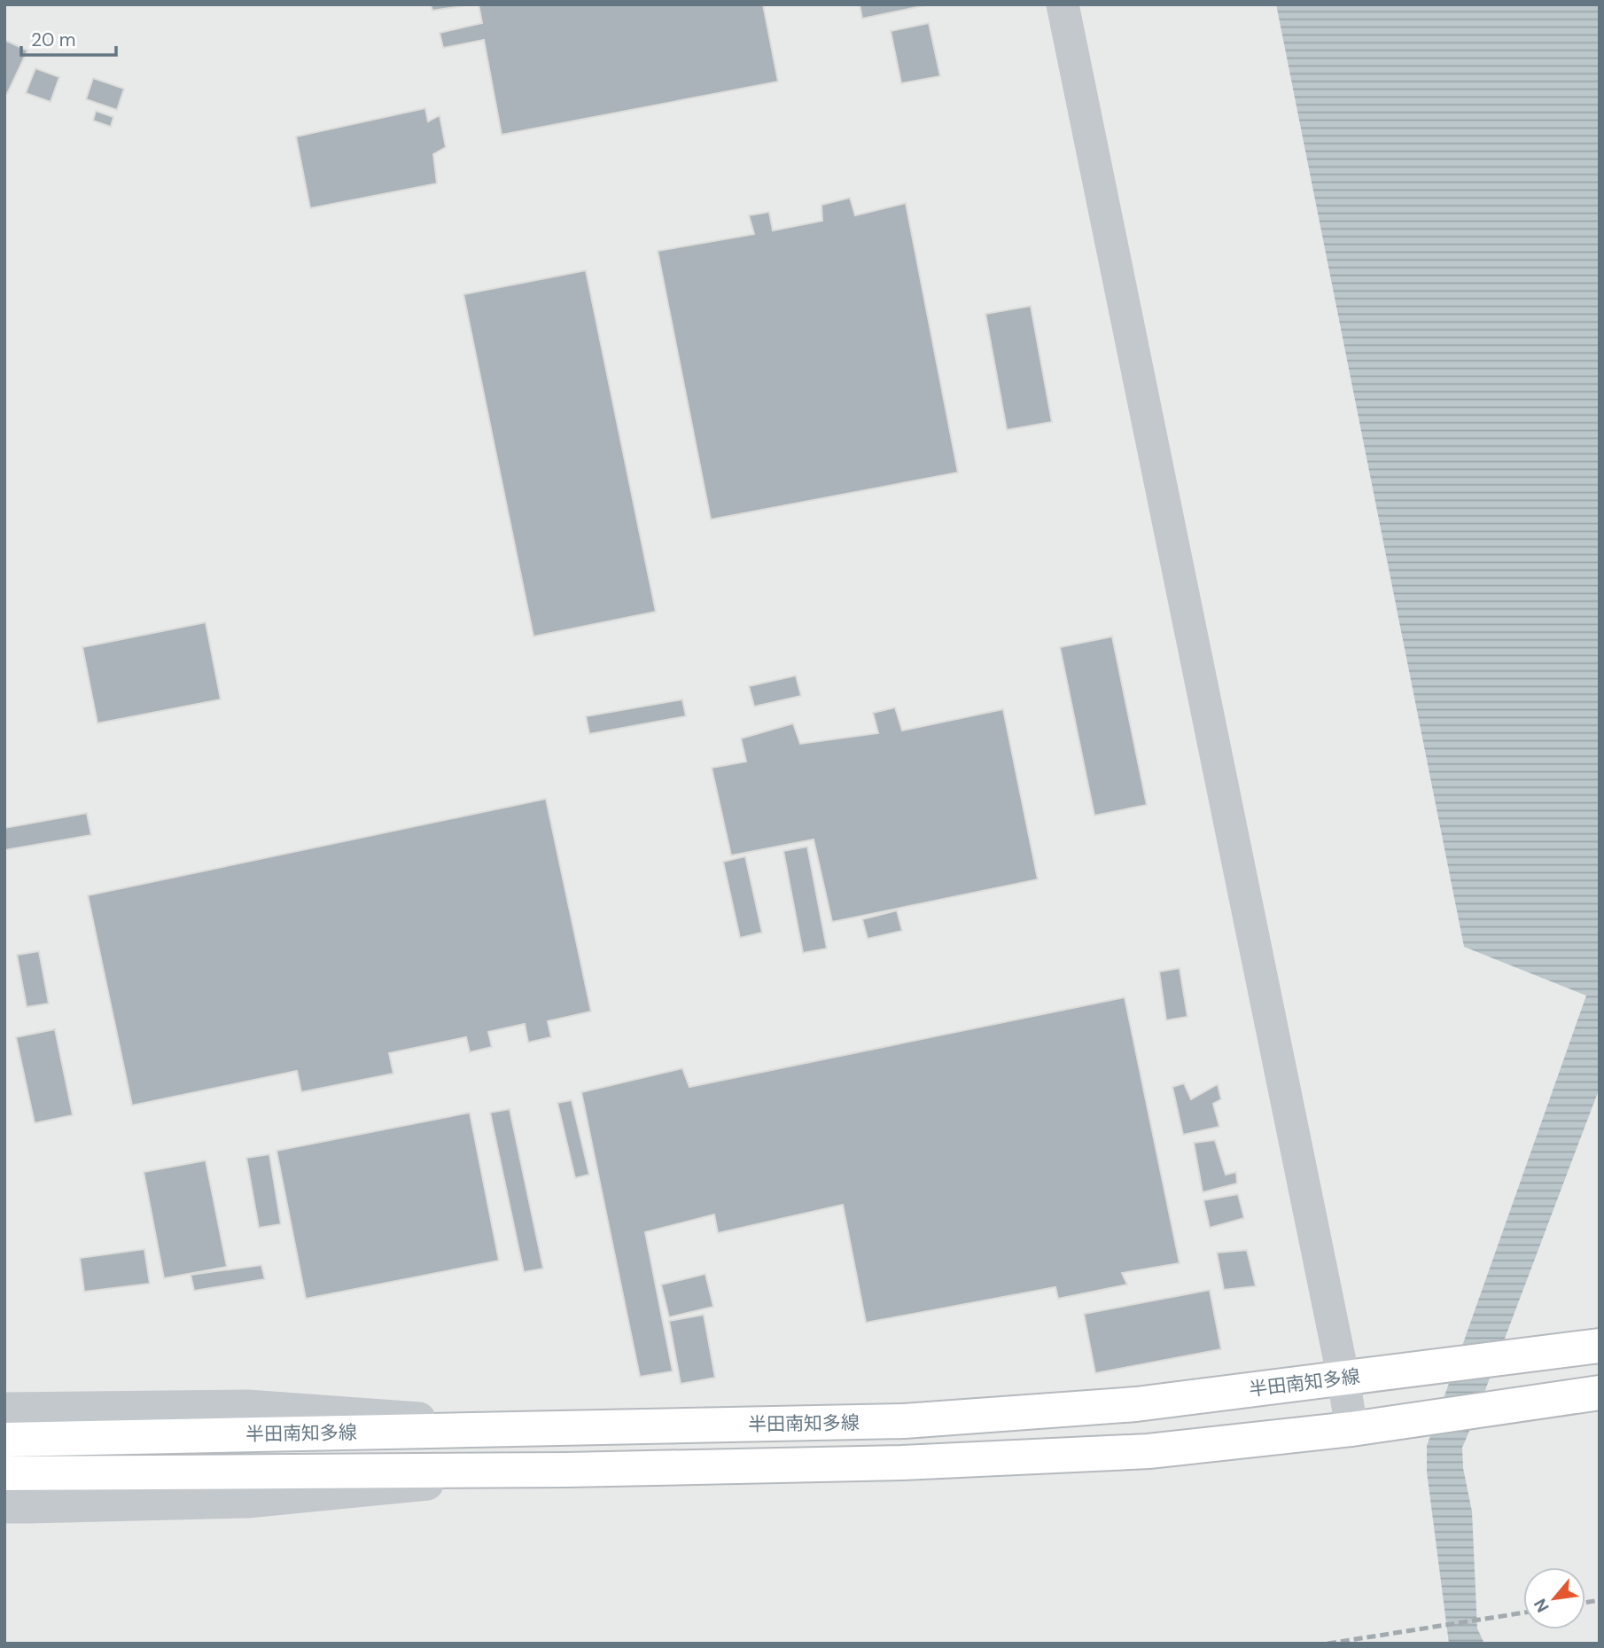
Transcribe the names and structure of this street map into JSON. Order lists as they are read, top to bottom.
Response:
{
  "streets": {
    "main road": ["半田南知多線"]
  },
  "scale_bar": "20 m",
  "north": "bottom left"
}
